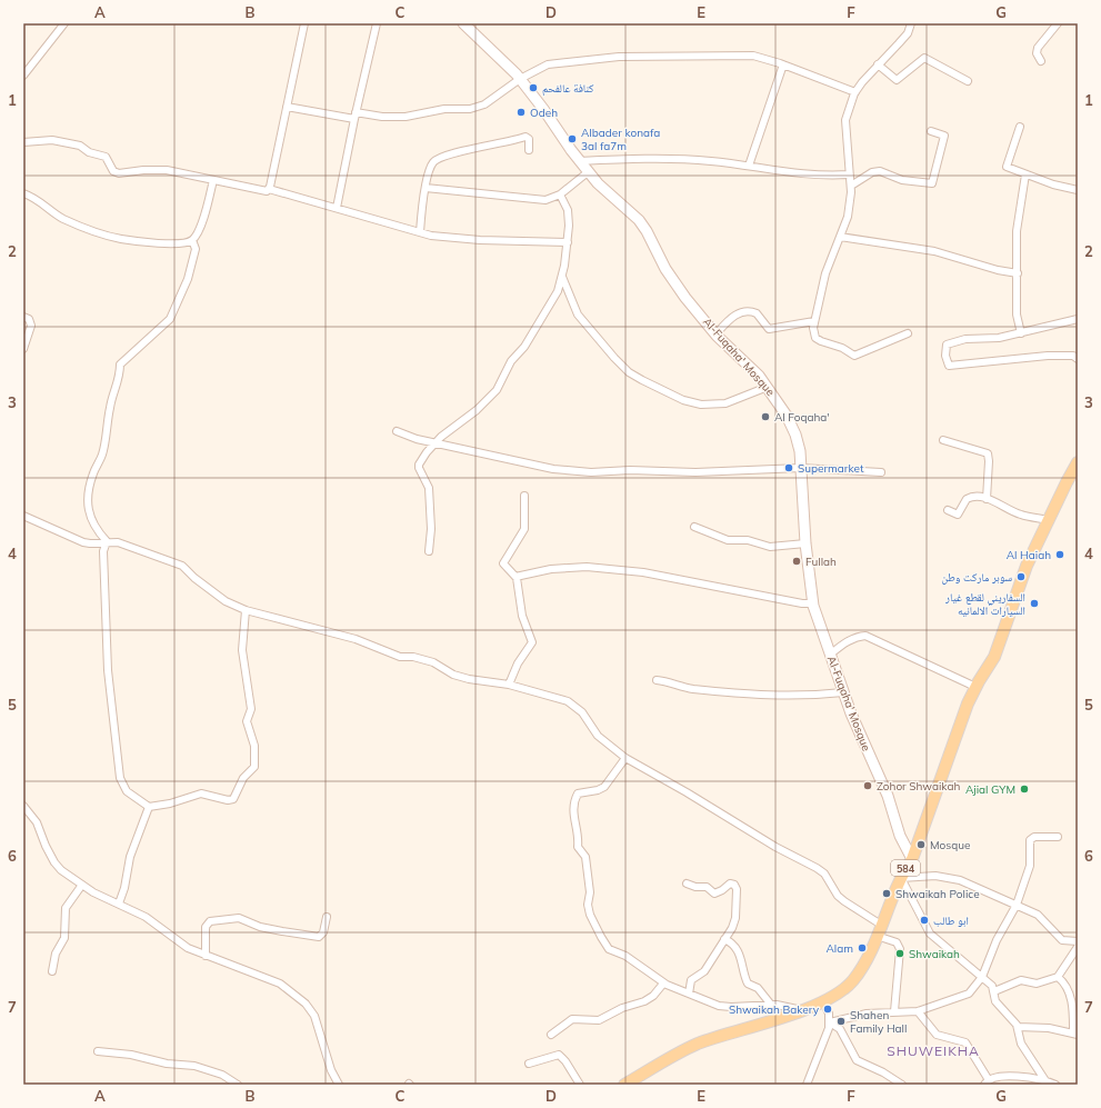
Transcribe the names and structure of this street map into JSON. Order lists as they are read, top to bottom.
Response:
{
  "streets": {
    "main road": ["584"],
    "street": ["Al-Fuqaha' Mosque"]
  },
  "crossings": [
    ["Al-Fuqaha' Mosque", "584"]
  ],
  "districts": ["SHUWEIKHA"],
  "places": [
    "كنافة عالفحم",
    "Odeh",
    "Albader konafa 3al fa7m",
    "Al Foqaha'",
    "Supermarket",
    "Al Haiah",
    "Fullah",
    "سوبر ماركت وطن",
    "السفاريني لقطع غيار السيارات الالمانيه",
    "Zohor Shwaikah",
    "Ajial GYM",
    "Mosque",
    "Shwaikah Police",
    "ابو طالب",
    "Alam",
    "Shwaikah",
    "Shwaikah Bakery",
    "Shahen Family Hall"
  ],
  "grid": {
    "columns": [
      "A",
      "B",
      "C",
      "D",
      "E",
      "F",
      "G"
    ],
    "rows": [
      "1",
      "2",
      "3",
      "4",
      "5",
      "6",
      "7"
    ]
  }
}
